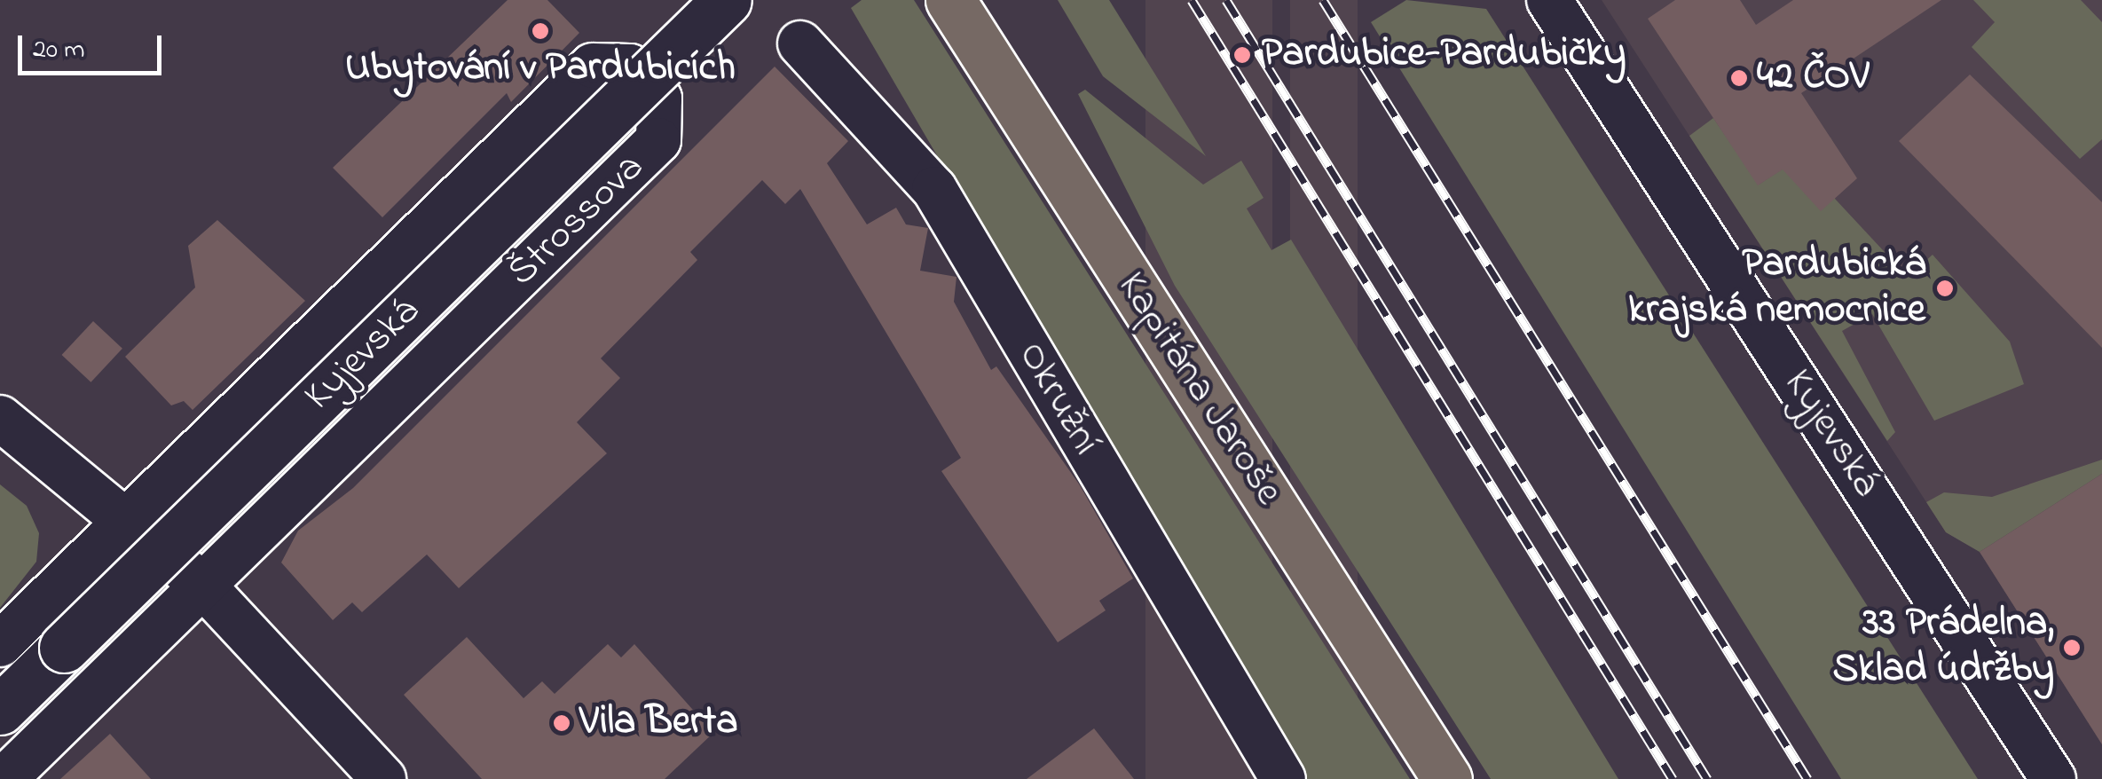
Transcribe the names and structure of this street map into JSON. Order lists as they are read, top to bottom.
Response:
{
  "streets": {
    "main road": ["Kapitána Jaroše"],
    "street": ["Štrossova", "Kyjevská", "Okružní"]
  },
  "places": [
    "Ubytování v Pardubicích",
    "Pardubice-Pardubičky",
    "42 ČOV",
    "Pardubická krajská nemocnice",
    "33 Prádelna, Sklad údržby",
    "Vila Berta"
  ],
  "scale_bar": "20 m"
}
